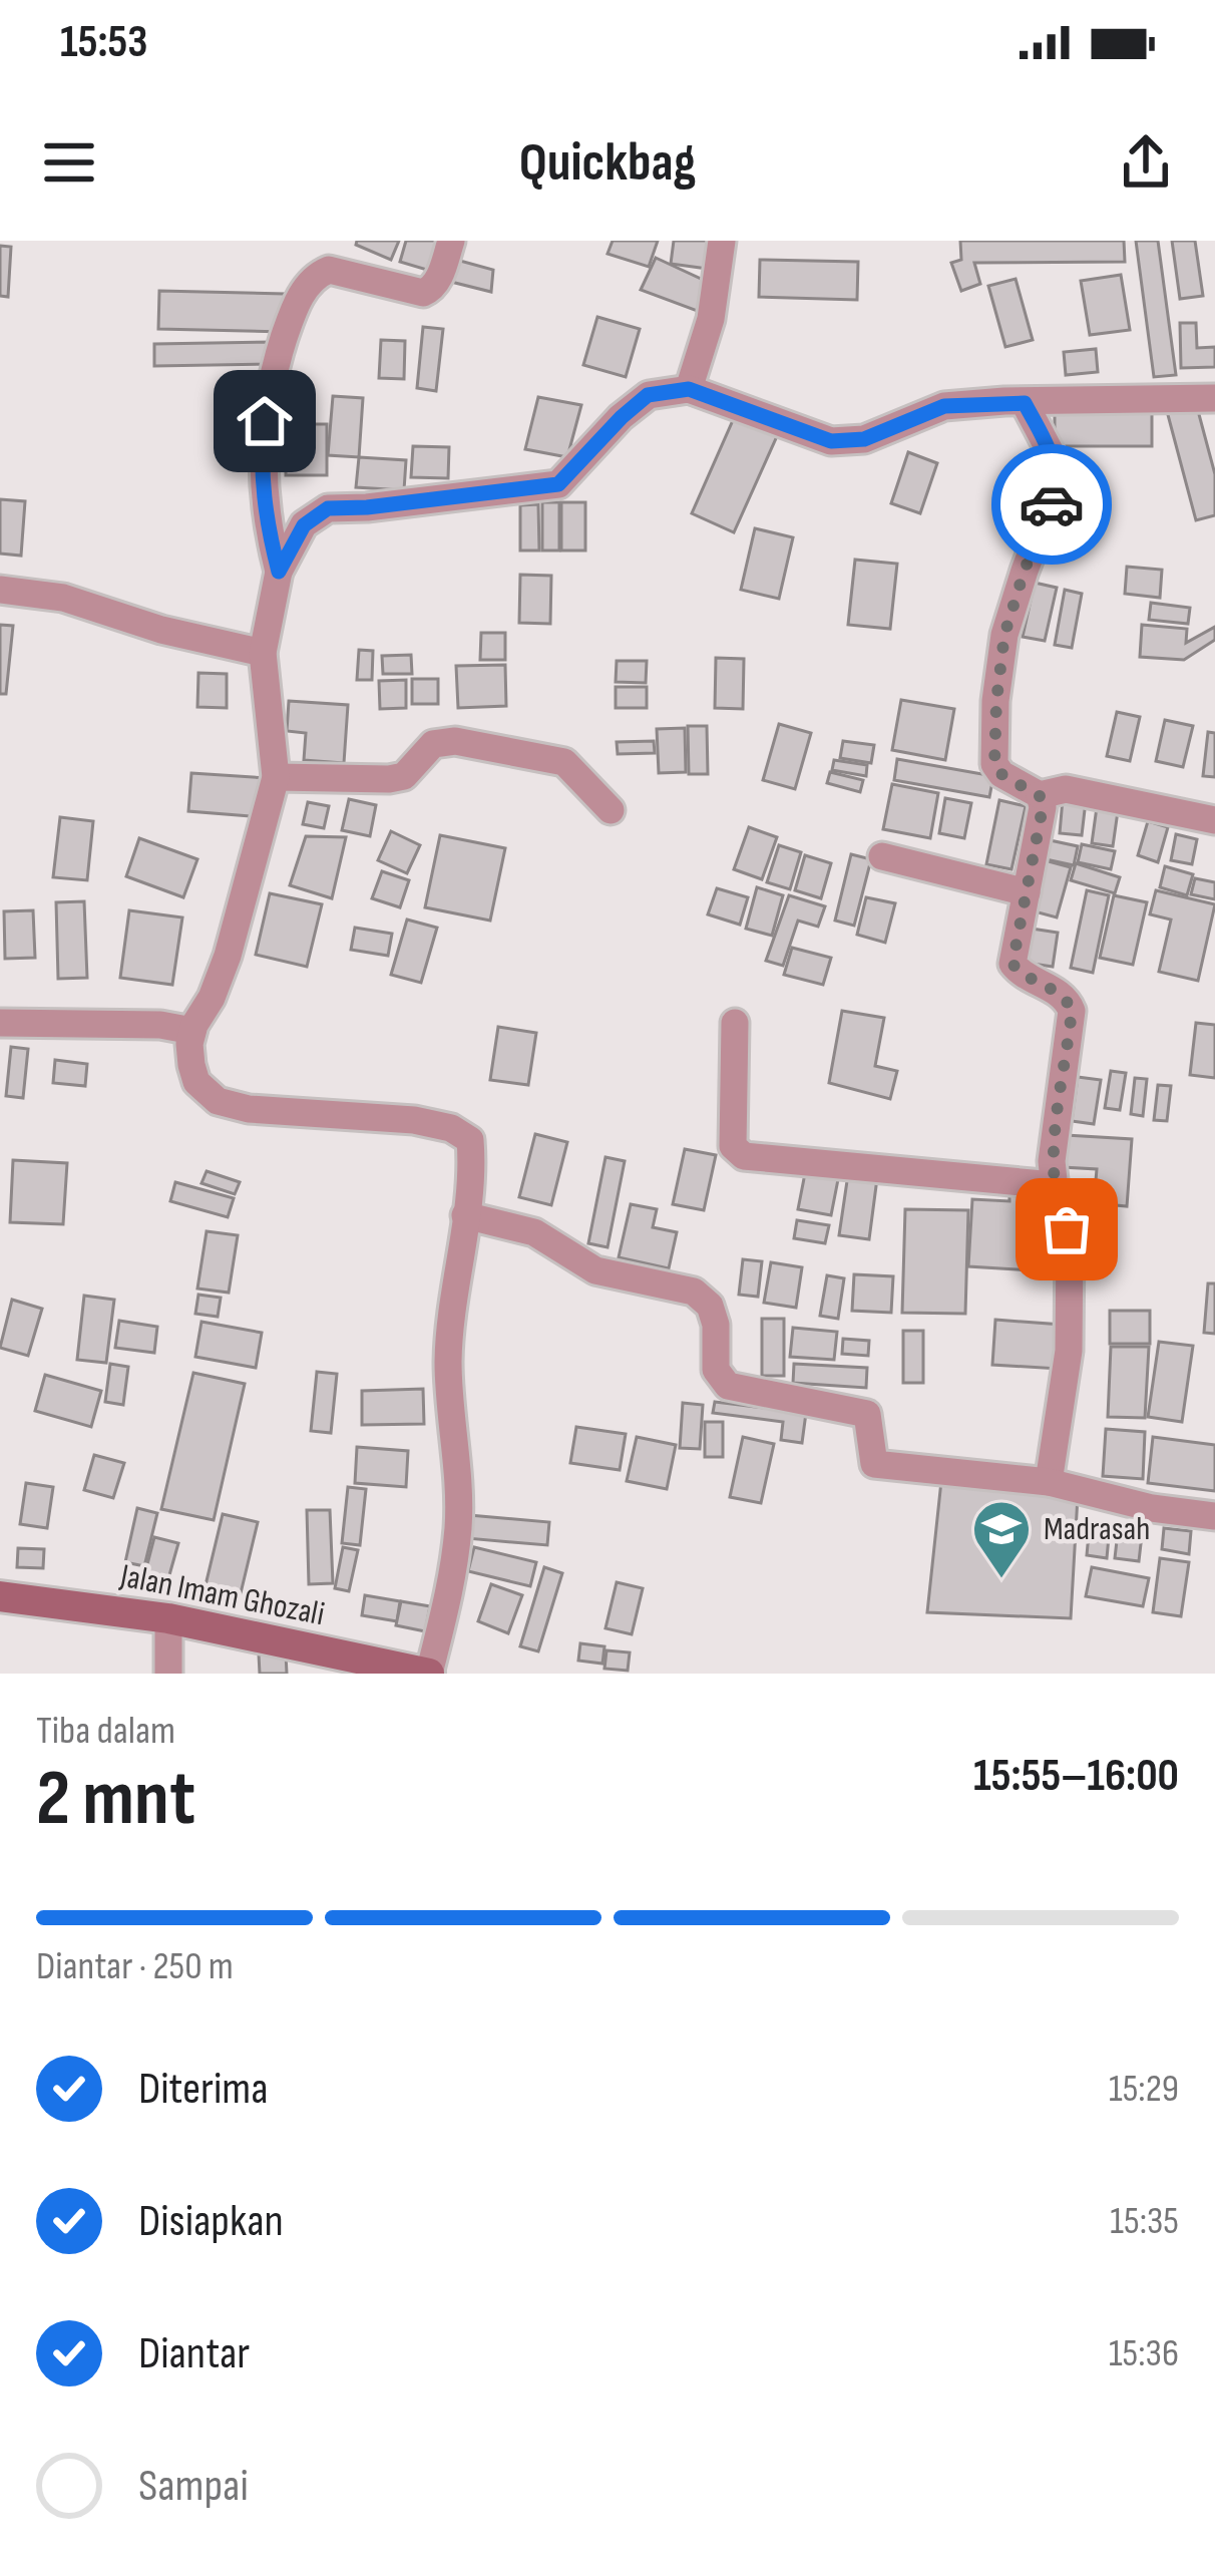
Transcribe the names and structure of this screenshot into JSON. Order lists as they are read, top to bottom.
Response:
{
  "streets": {
    "street": ["Jalan Imam Ghozali"]
  },
  "places": {
    "school or university": ["Madrasah"]
  },
  "page": {
    "status": "15:53",
    "header": "Quickbag",
    "heading": ["2 mnt", "Tiba dalam", "15:55–16:00"],
    "bar": "Diantar · 250 m",
    "list": [
      ["Diterima", "15:29"],
      ["Disiapkan", "15:35"],
      ["Diantar", "15:36"],
      "Sampai"
    ]
  }
}
